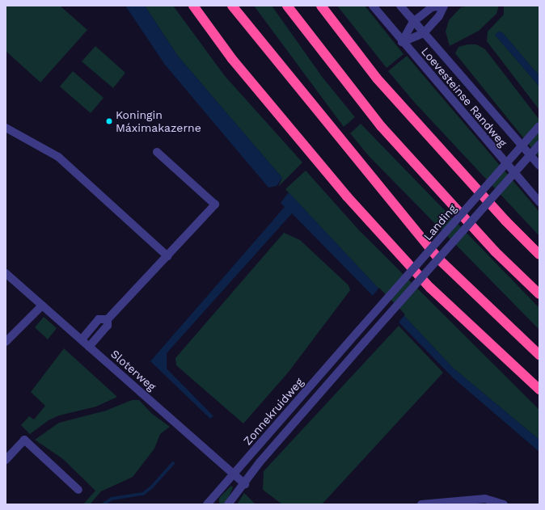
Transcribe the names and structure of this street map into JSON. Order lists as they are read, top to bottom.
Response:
{
  "streets": {
    "street": [
      "Loevesteinse Randweg",
      "Landing",
      "Sloterweg",
      "Zonnekruidweg"
    ]
  },
  "crossings": [
    ["Landing", "Zonnekruidweg"],
    ["Sloterweg", "Zonnekruidweg"]
  ],
  "places": ["Koningin Máximakazerne"]
}
